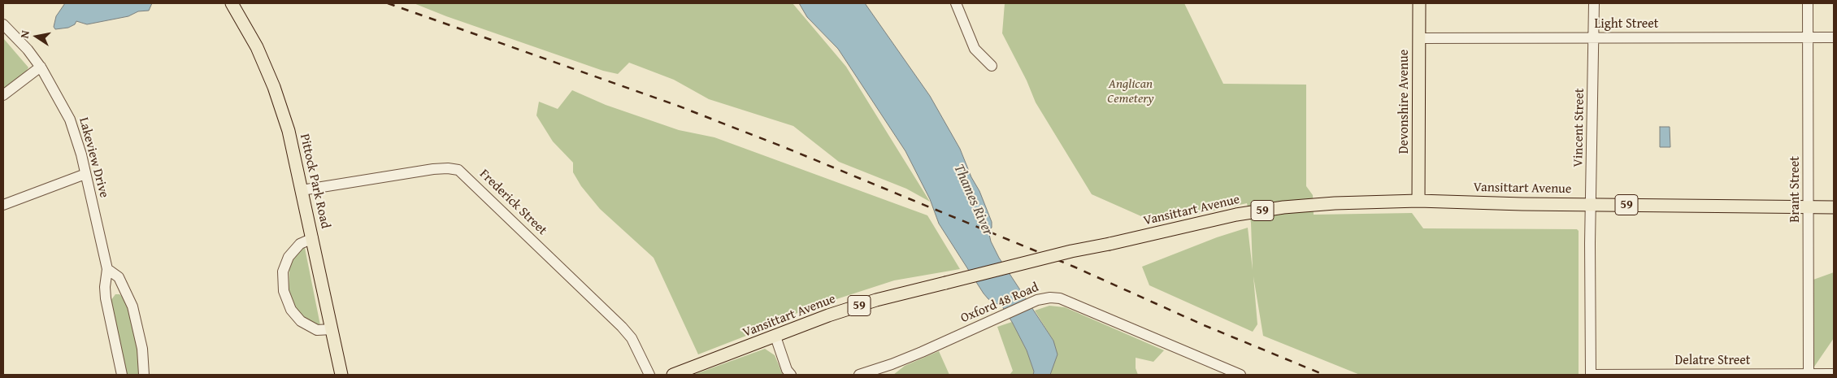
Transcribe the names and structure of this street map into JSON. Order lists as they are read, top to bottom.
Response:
{
  "streets": {
    "main road": [
      "Devonshire Avenue",
      "Pittock Park Road",
      "Vansittart Avenue",
      "59"
    ],
    "street": [
      "Light Street",
      "Vincent Street",
      "Lakeview Drive",
      "Brant Street",
      "Frederick Street",
      "Oxford 48 Road",
      "Delatre Street"
    ]
  },
  "crossings": [
    ["Light Street", "Devonshire Avenue"],
    ["Light Street", "Vincent Street"],
    ["Light Street", "Brant Street"],
    ["Devonshire Avenue", "Vansittart Avenue"],
    ["Vincent Street", "Vansittart Avenue"],
    ["Vincent Street", "Delatre Street"],
    ["Pittock Park Road", "Frederick Street"],
    ["Vansittart Avenue", "Brant Street"],
    ["Brant Street", "Delatre Street"]
  ],
  "water": ["Thames River"],
  "parks": ["Anglican Cemetery"],
  "north": "left"
}
